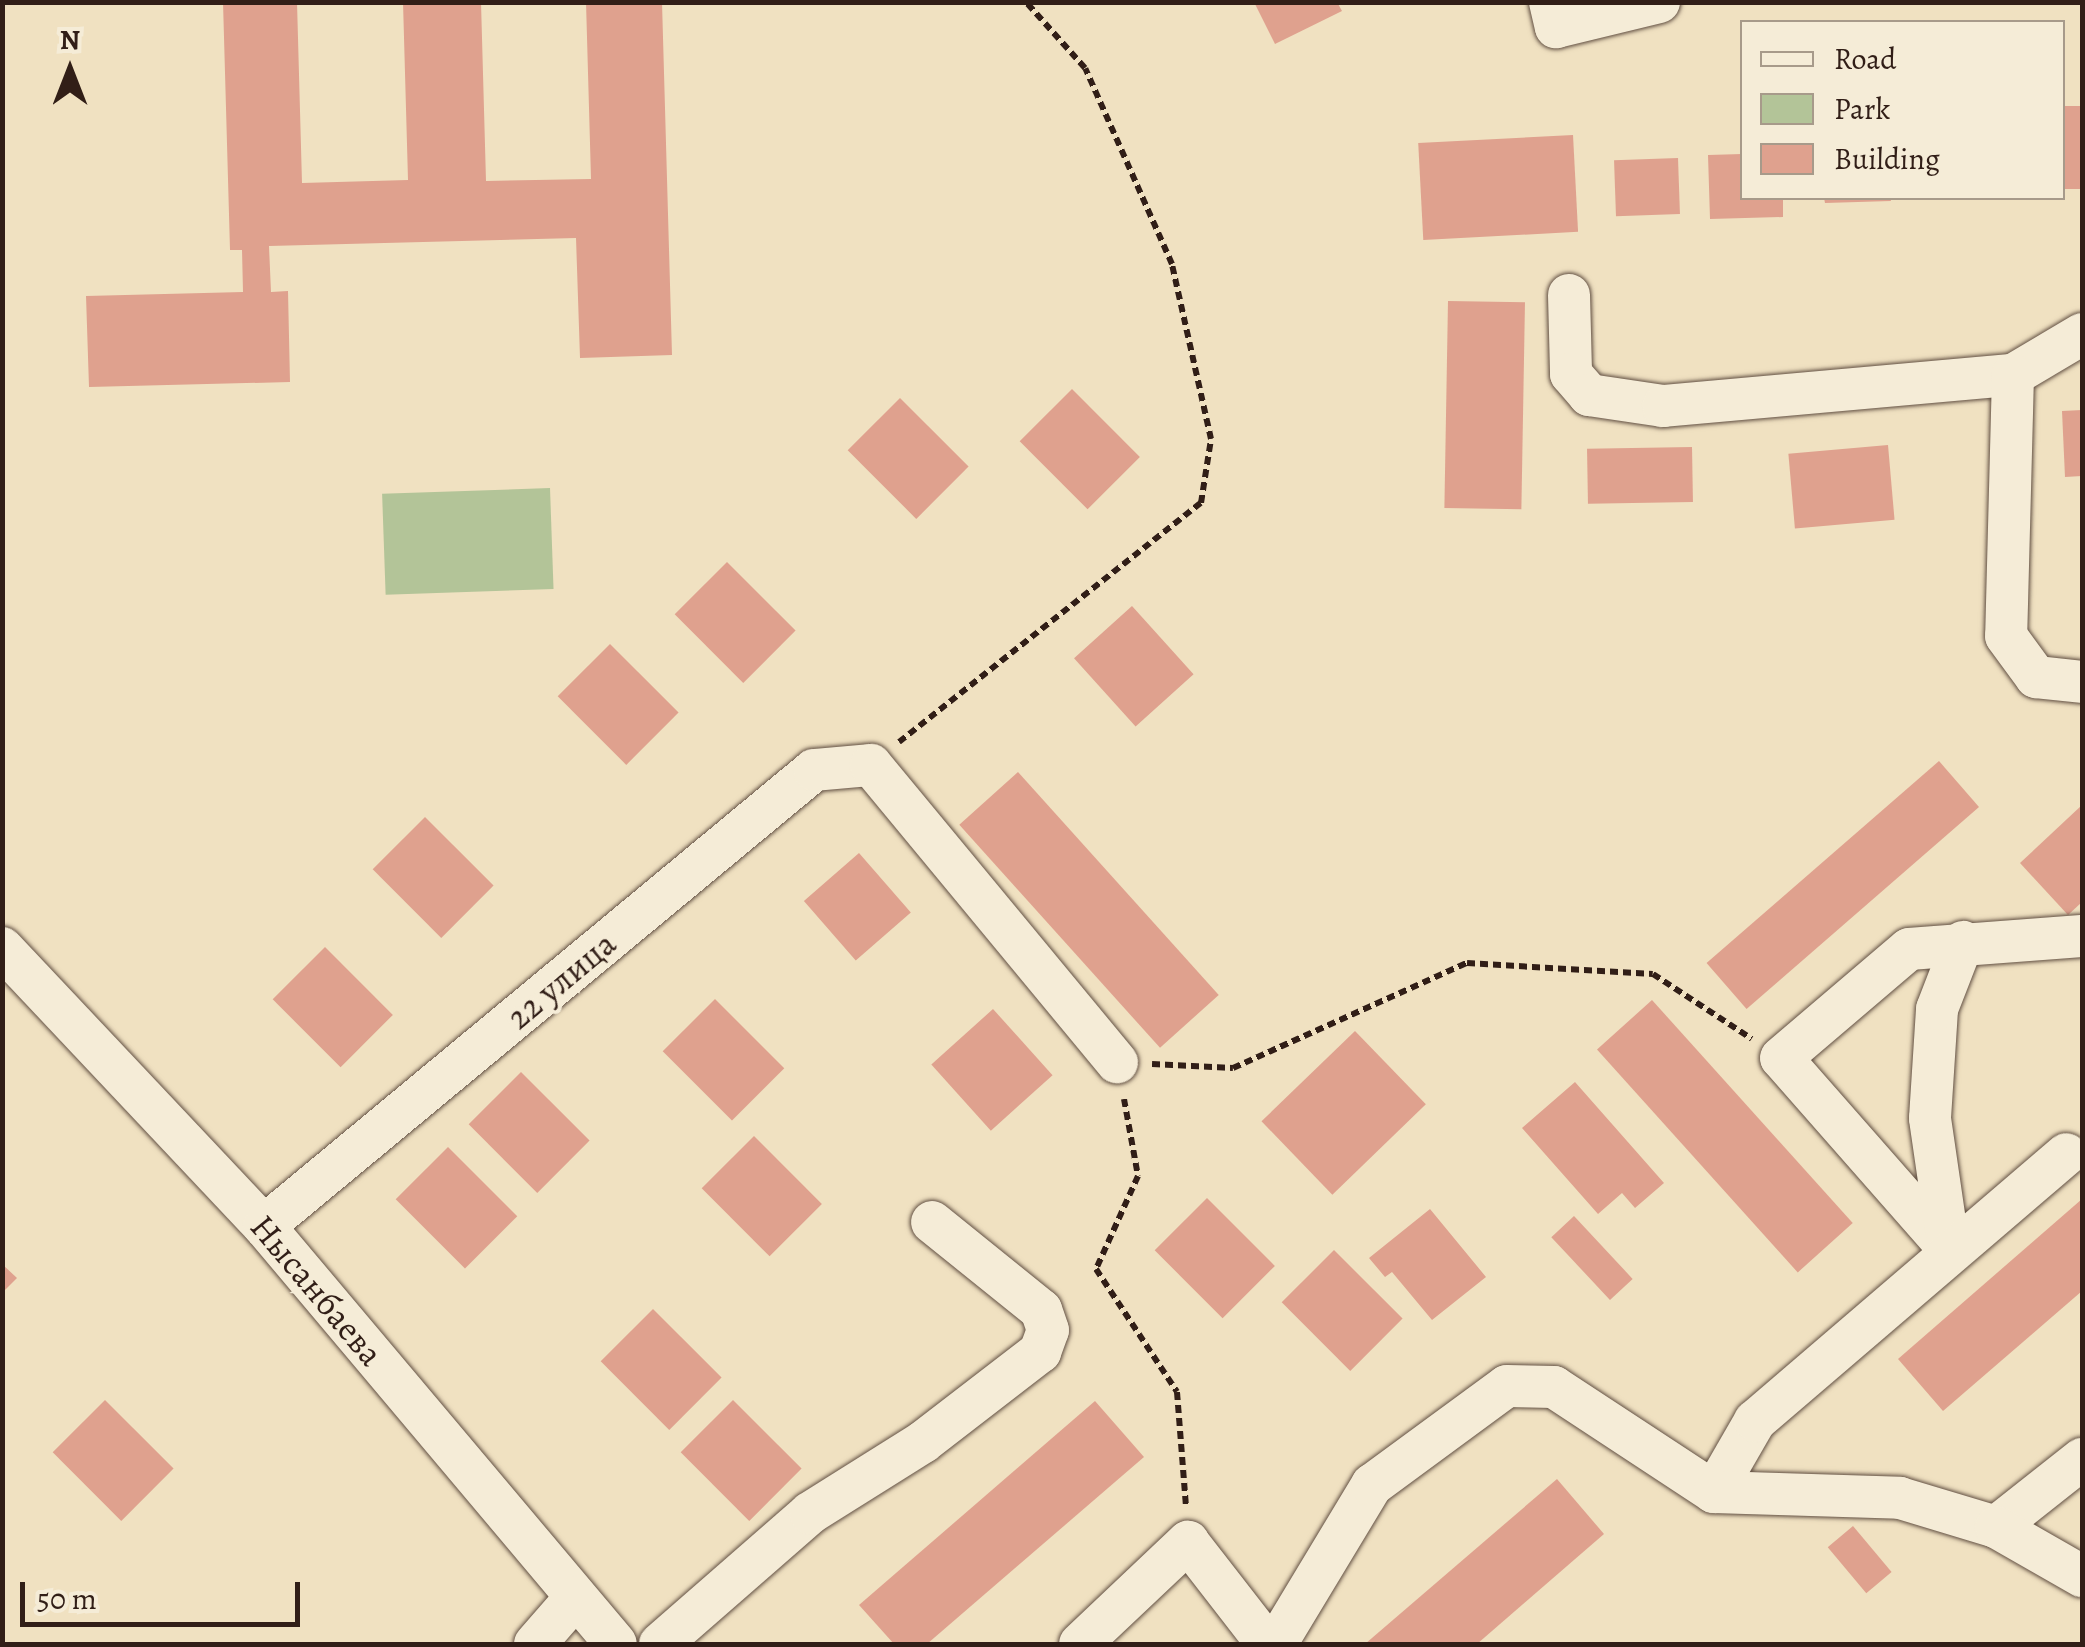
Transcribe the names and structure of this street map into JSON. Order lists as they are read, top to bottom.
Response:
{
  "streets": {
    "street": ["22 улица", "Нысанбаева"]
  },
  "crossings": [
    ["22 улица", "Нысанбаева"]
  ],
  "legend": ["Road", "Park", "Building"],
  "scale_bar": "50 m",
  "north": "top"
}
